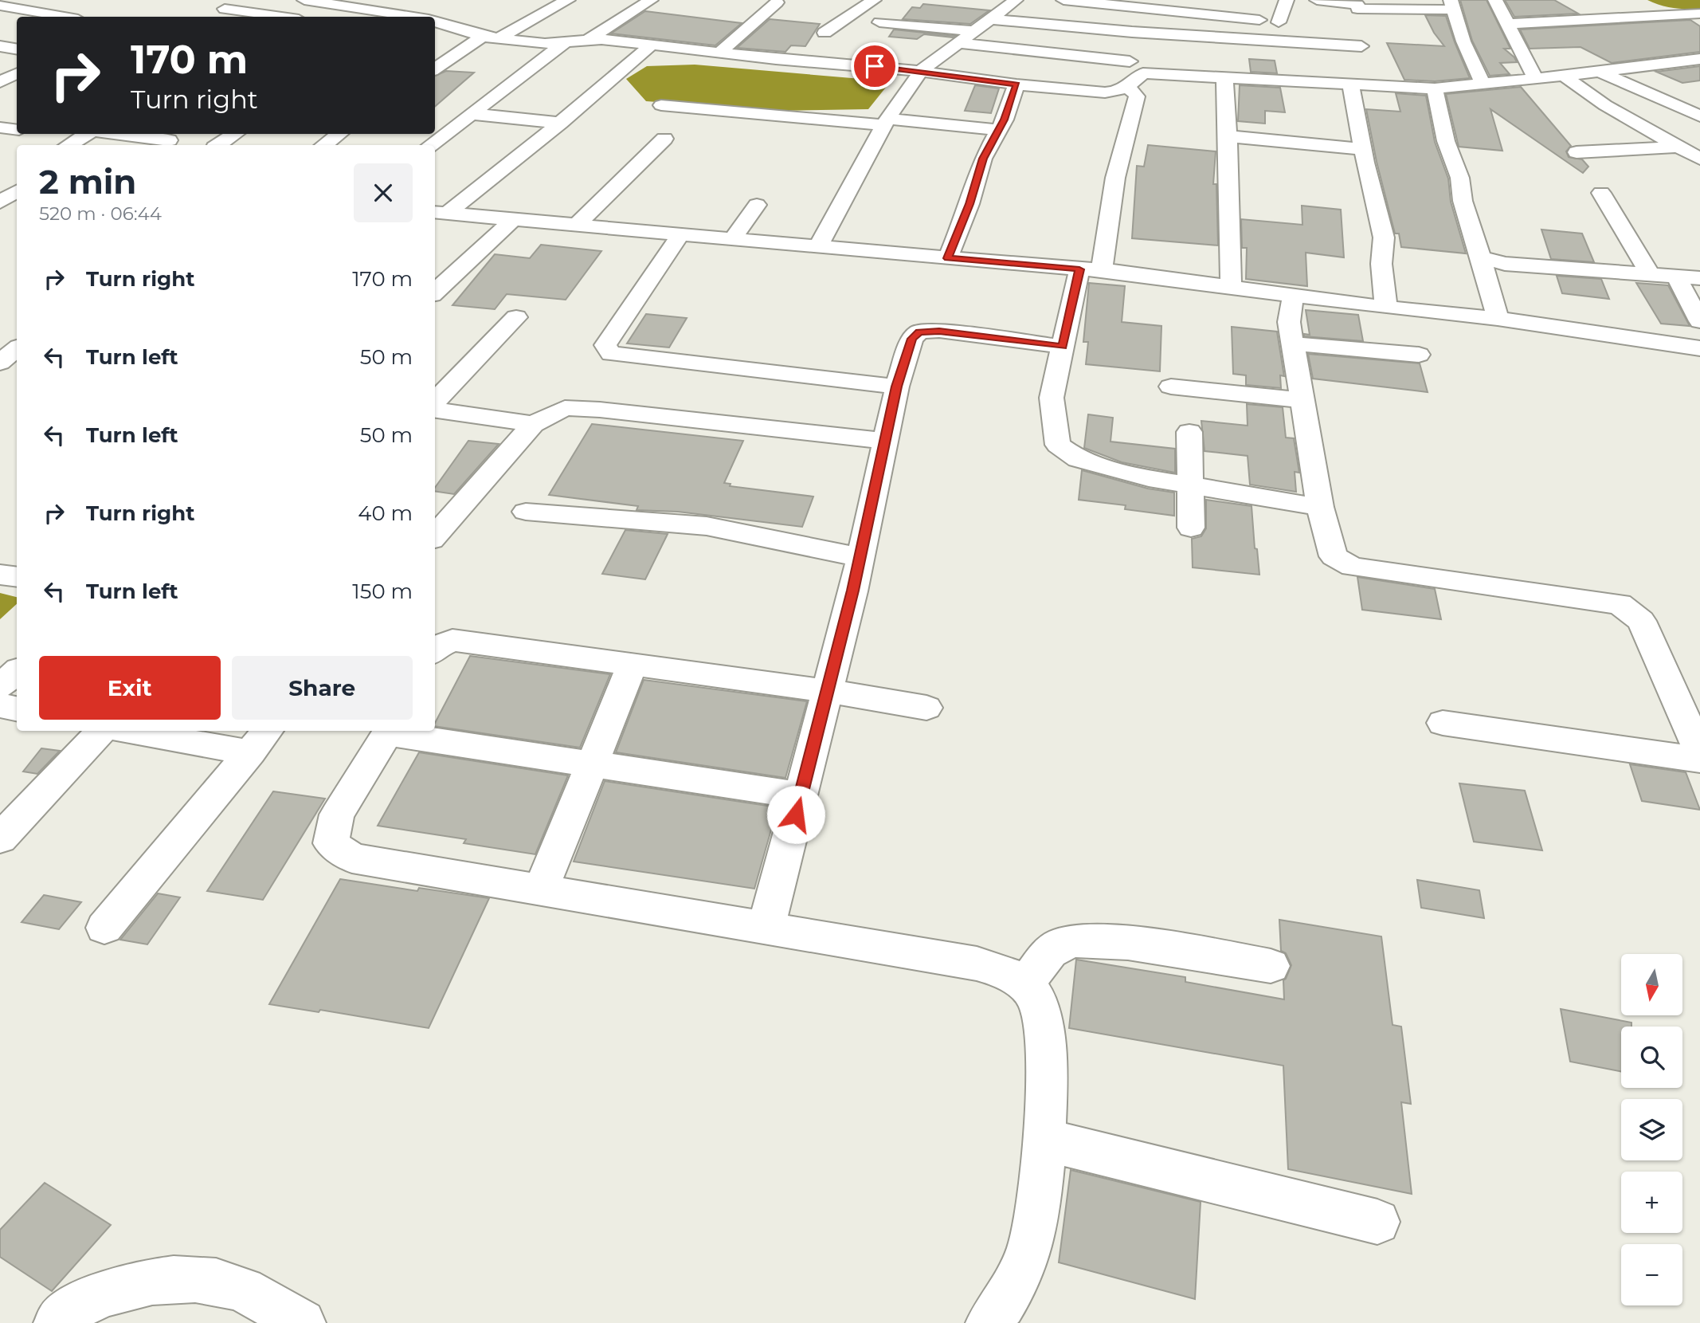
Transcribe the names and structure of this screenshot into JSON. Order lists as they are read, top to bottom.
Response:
{
  "north": "bottom",
  "page": {
    "turn": ["170 m", "Turn right"],
    "heading": ["2 min", "520 m · 06:44"],
    "list": [
      {
        "name": "Turn right",
        "value": "170 m"
      },
      {
        "name": "Turn left",
        "value": "50 m"
      },
      {
        "name": "Turn left",
        "value": "50 m"
      },
      {
        "name": "Turn right",
        "value": "40 m"
      },
      {
        "name": "Turn left",
        "value": "150 m"
      }
    ],
    "buttons": ["Exit", "Share"],
    "map_buttons": ["+", "−"]
  }
}
